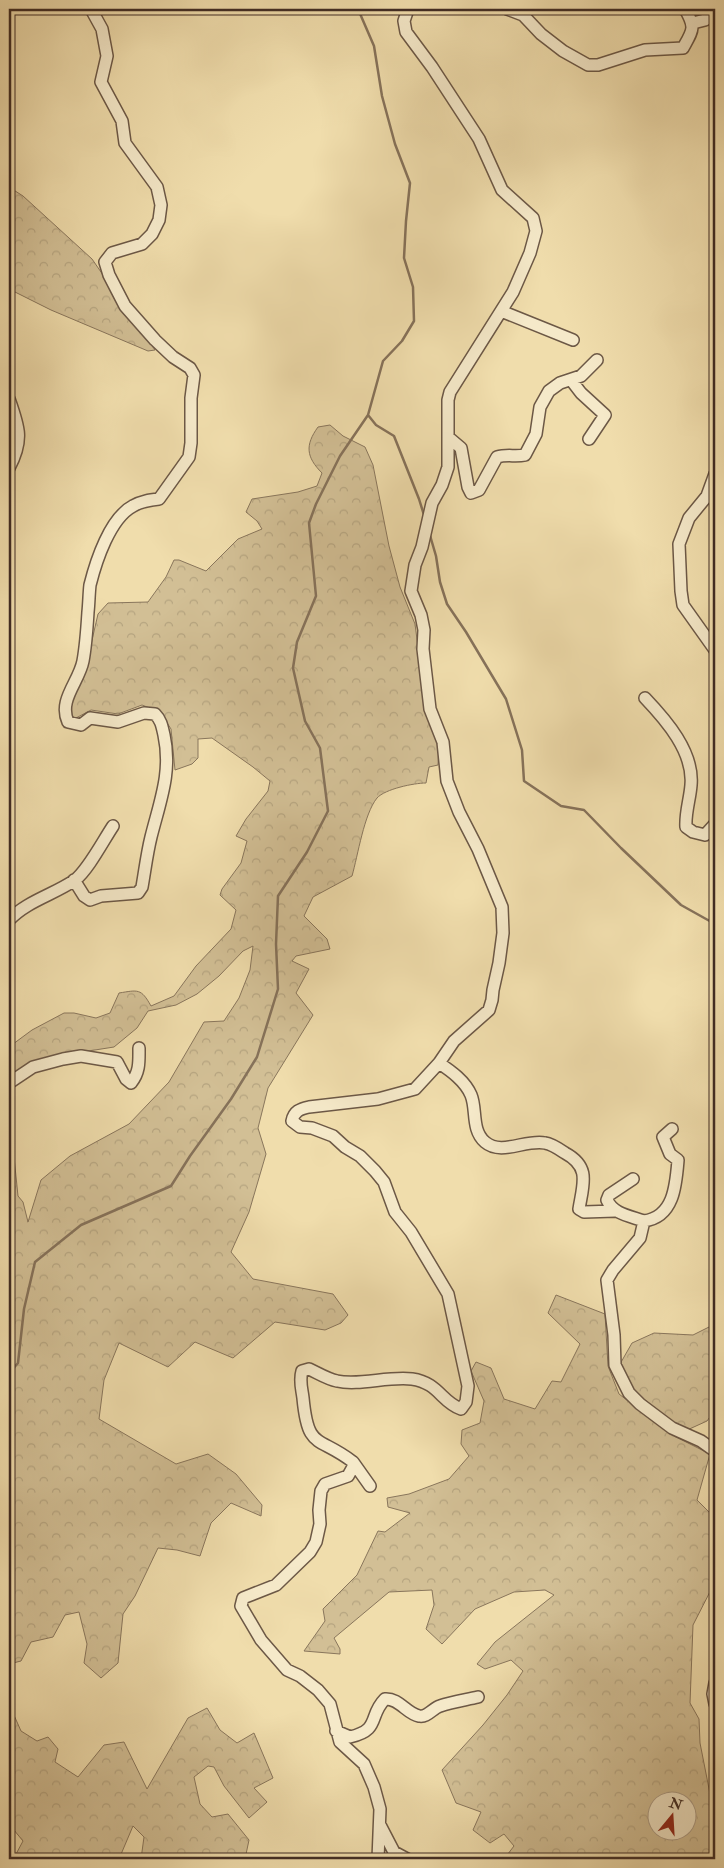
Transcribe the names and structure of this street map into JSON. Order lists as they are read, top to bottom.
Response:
{
  "north": "top"
}
